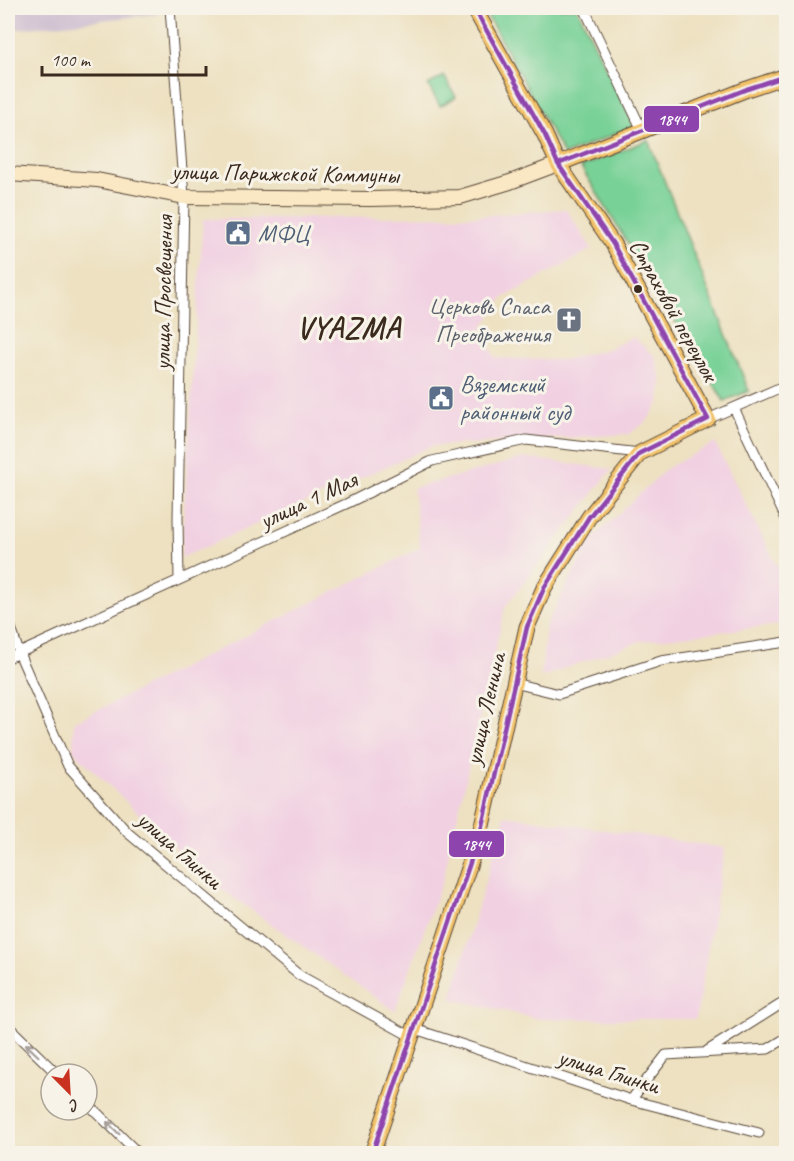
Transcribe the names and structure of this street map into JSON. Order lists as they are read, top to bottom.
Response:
{
  "streets": {
    "main road": ["Страховой переулок", "улица Ленина"],
    "street": [
      "улица Парижской Коммуны",
      "улица Просвещения",
      "улица 1 Мая",
      "улица Глинки"
    ]
  },
  "crossings": [
    ["улица Парижской Коммуны", "улица Просвещения"],
    ["улица Парижской Коммуны", "Страховой переулок"],
    ["улица Просвещения", "улица 1 Мая"],
    ["Страховой переулок", "улица Ленина"],
    ["улица 1 Мая", "улица Ленина"],
    ["улица 1 Мая", "улица Глинки"],
    ["улица Ленина", "улица Глинки"]
  ],
  "districts": ["VYAZMA"],
  "places": {
    "public building": ["МФЦ", "Вяземский районный суд"],
    "church": ["Церковь Спаса Преображения"]
  },
  "lines": ["transit line 1844"],
  "scale_bar": "100 m",
  "north": "bottom right"
}
